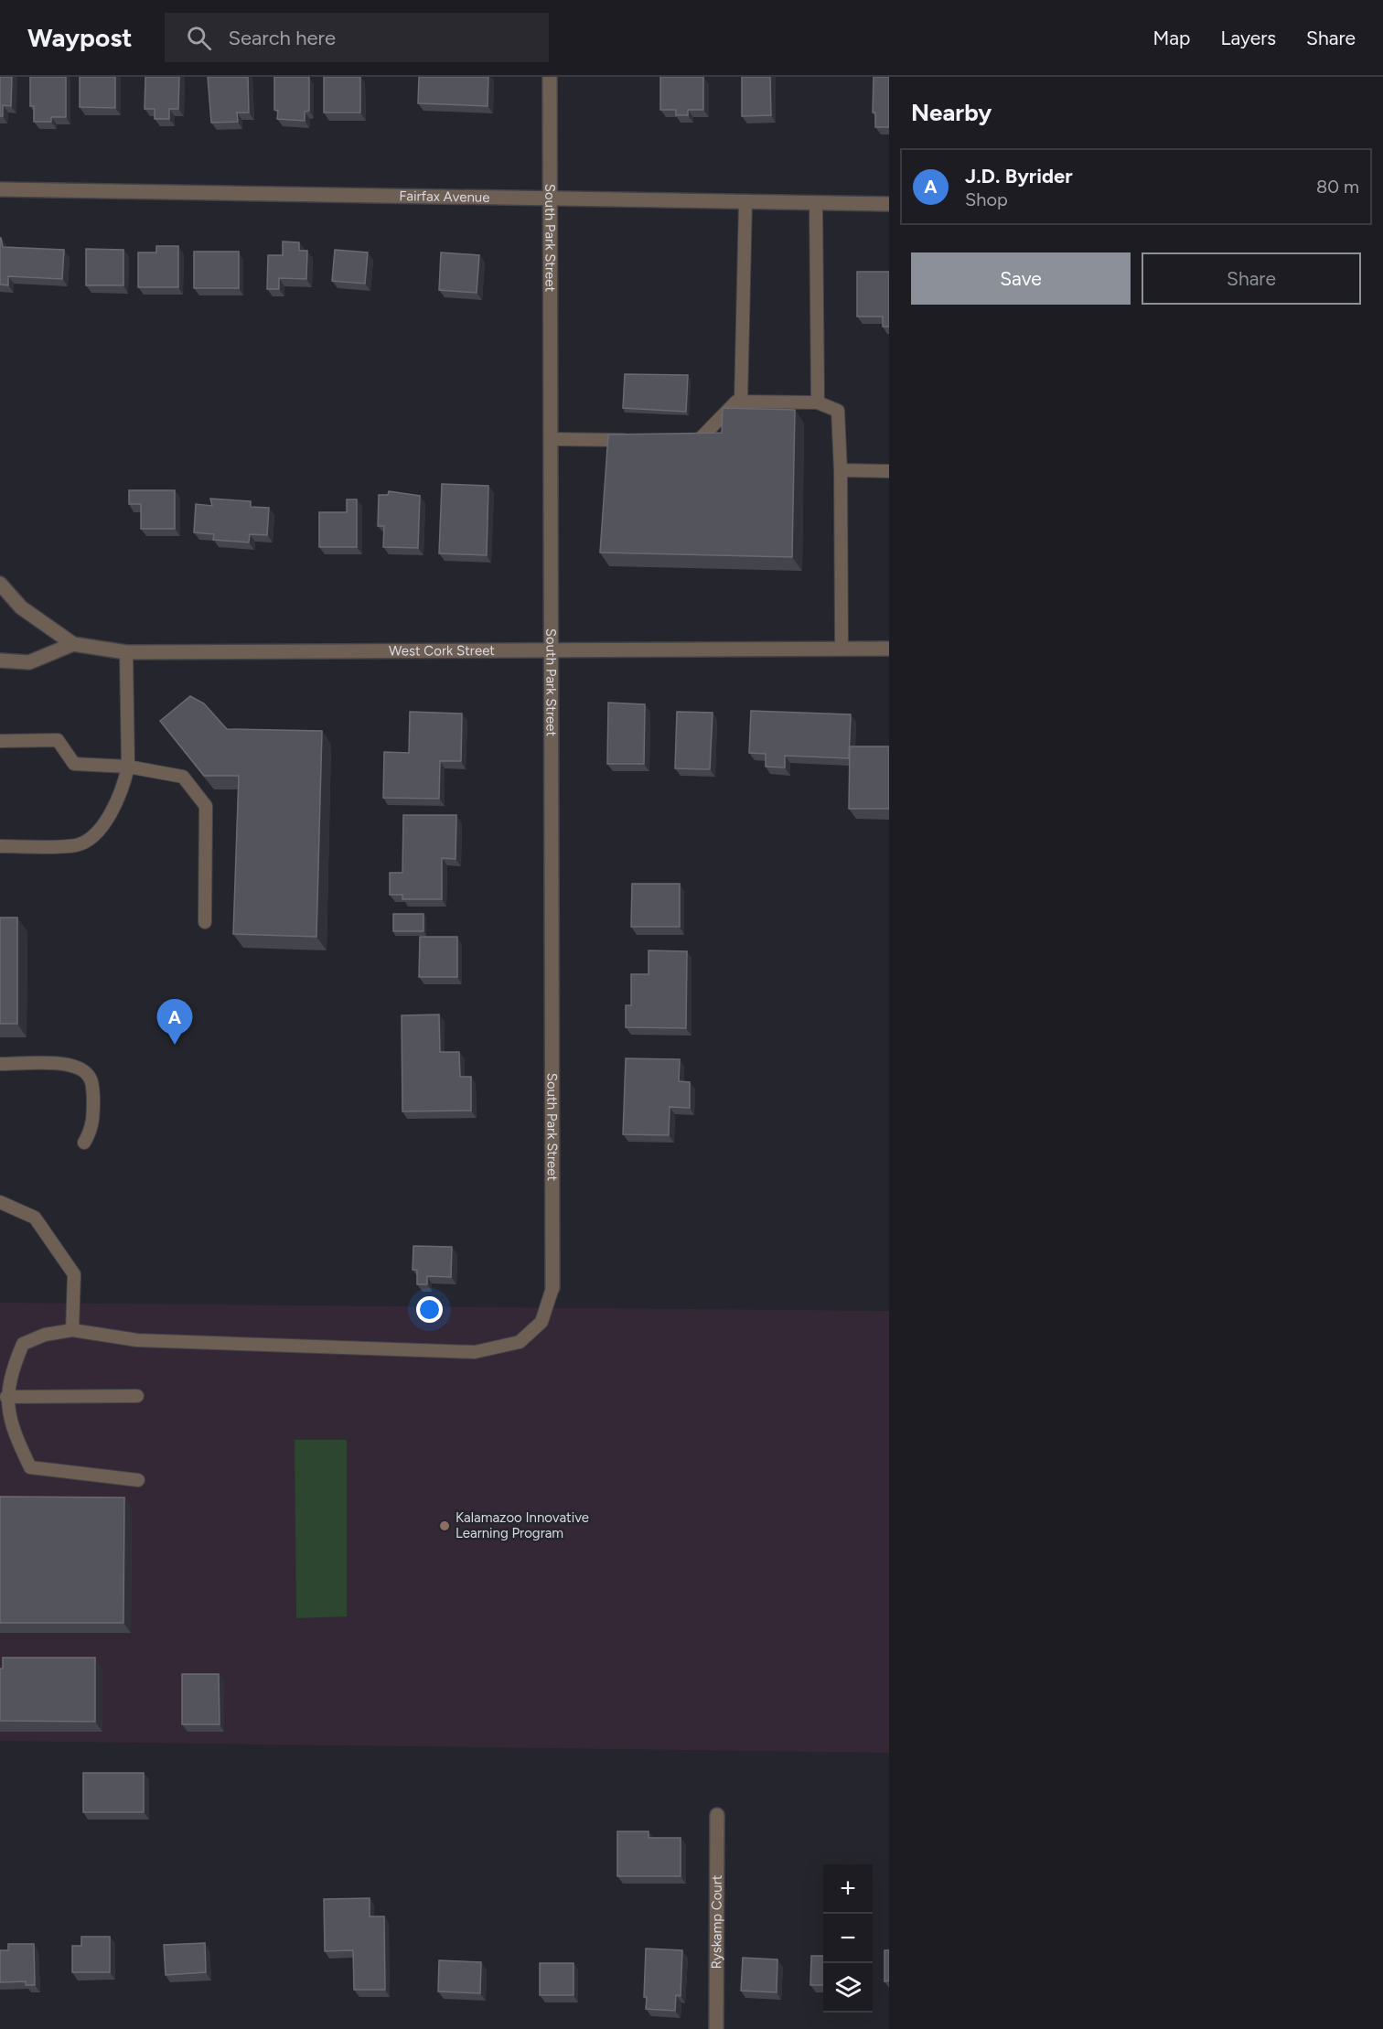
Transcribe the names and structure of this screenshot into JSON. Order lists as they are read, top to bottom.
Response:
{
  "streets": {
    "street": [
      "Fairfax Avenue",
      "South Park Street",
      "West Cork Street",
      "Ryskamp Court"
    ]
  },
  "crossings": [
    ["Fairfax Avenue", "South Park Street"],
    ["South Park Street", "West Cork Street"]
  ],
  "places": ["Kalamazoo Innovative Learning Program"],
  "page": {
    "header": "Waypost",
    "search": "Search here",
    "nav": ["Map", "Layers", "Share"],
    "heading": "Nearby",
    "list": [
      {
        "mark": "A",
        "name": "J.D. Byrider",
        "note": "Shop",
        "value": "80 m"
      }
    ],
    "buttons": ["Save", "Share"],
    "pins": "A",
    "map_buttons": ["+", "−"]
  }
}
